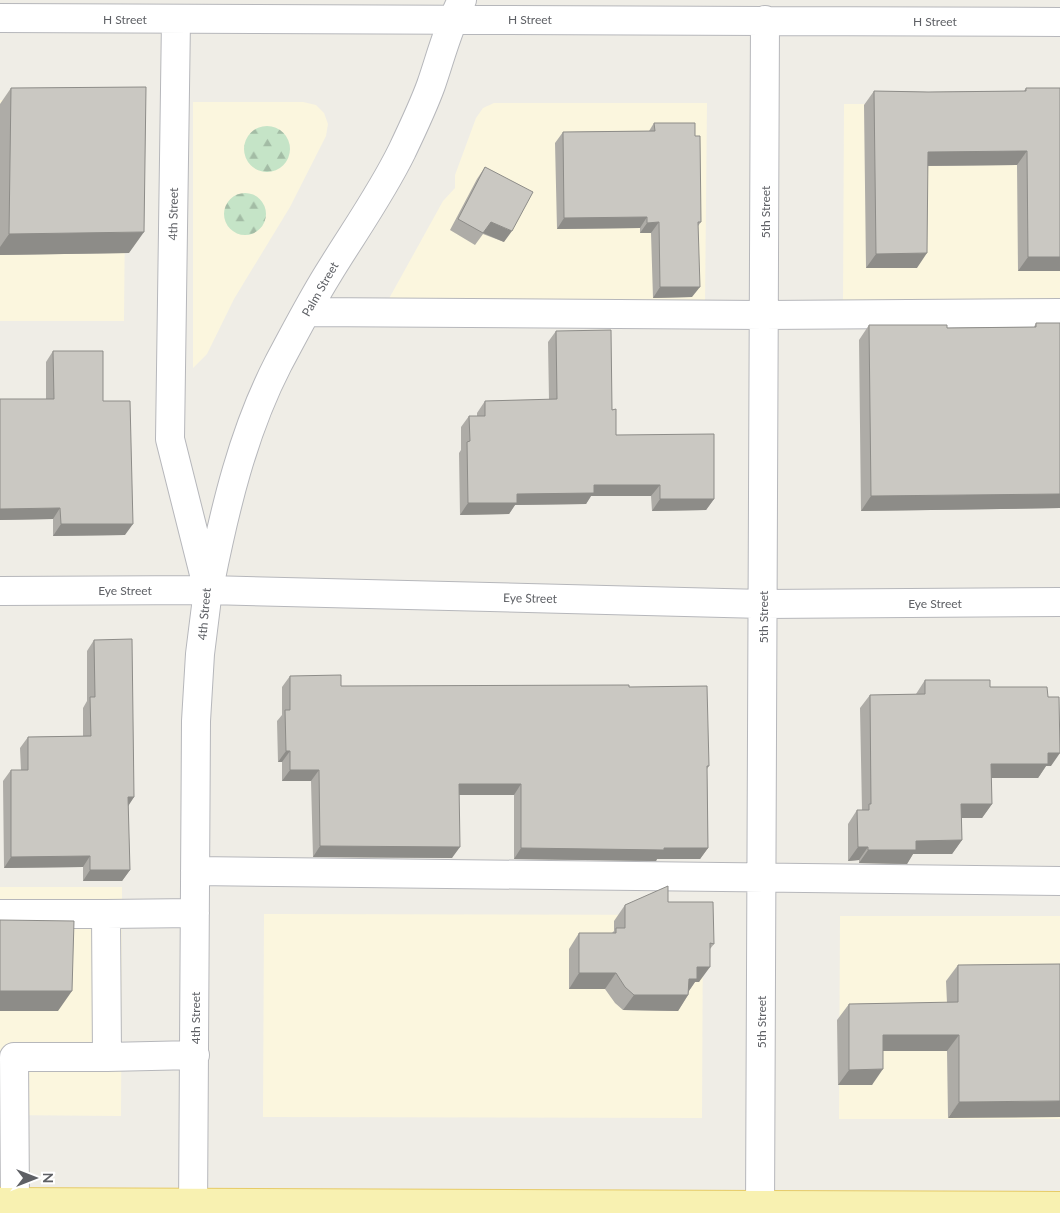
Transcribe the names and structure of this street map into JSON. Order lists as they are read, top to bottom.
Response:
{
  "streets": {
    "street": [
      "H Street",
      "5th Street",
      "4th Street",
      "Palm Street",
      "Eye Street"
    ]
  },
  "crossings": [
    ["H Street", "5th Street"],
    ["H Street", "4th Street"],
    ["H Street", "Palm Street"],
    ["5th Street", "Eye Street"],
    ["4th Street", "Palm Street"],
    ["4th Street", "Eye Street"],
    ["Palm Street", "Eye Street"]
  ],
  "north": "right"
}
